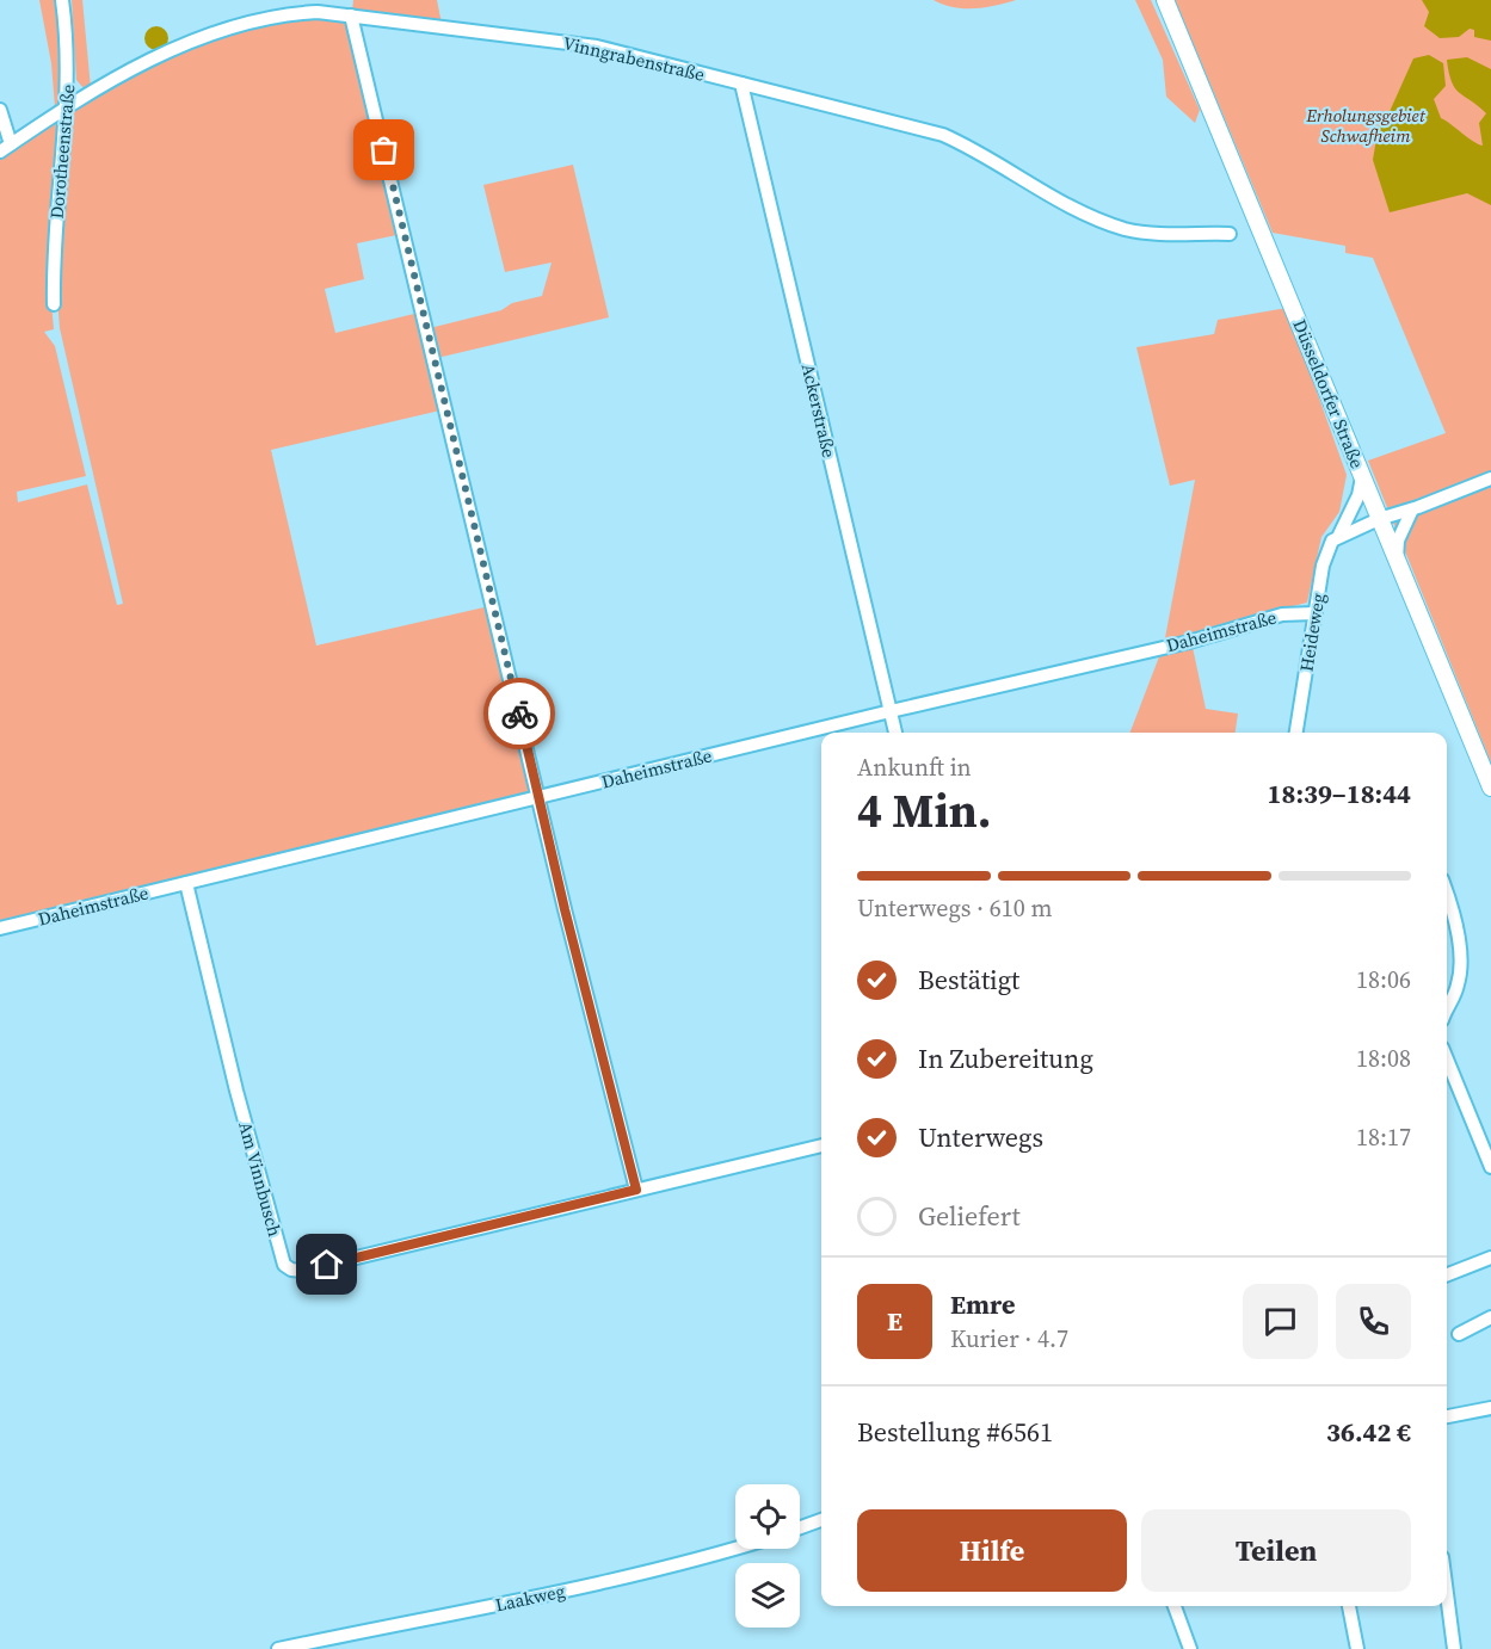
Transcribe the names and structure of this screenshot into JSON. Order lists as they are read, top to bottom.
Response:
{
  "streets": {
    "main road": ["Düsseldorfer Straße"],
    "street": [
      "Vinngrabenstraße",
      "Dorotheenstraße",
      "Ackerstraße",
      "Daheimstraße",
      "Heideweg",
      "Am Vinnbusch",
      "Laakweg"
    ]
  },
  "crossings": [
    ["Vinngrabenstraße", "Dorotheenstraße"],
    ["Vinngrabenstraße", "Ackerstraße"],
    ["Düsseldorfer Straße", "Heideweg"],
    ["Ackerstraße", "Daheimstraße"],
    ["Daheimstraße", "Heideweg"],
    ["Daheimstraße", "Am Vinnbusch"]
  ],
  "parks": ["Erholungsgebiet Schwafheim"],
  "page": {
    "heading": ["4 Min.", "Ankunft in", "18:39–18:44"],
    "panel": [
      "Emre",
      "Kurier · 4.7",
      "Bestellung #6561",
      "36.42 €"
    ],
    "bar": "Unterwegs · 610 m",
    "list": [
      ["Bestätigt", "18:06"],
      ["In Zubereitung", "18:08"],
      ["Unterwegs", "18:17"],
      "Geliefert"
    ],
    "round": "E",
    "buttons": ["Hilfe", "Teilen"]
  }
}
